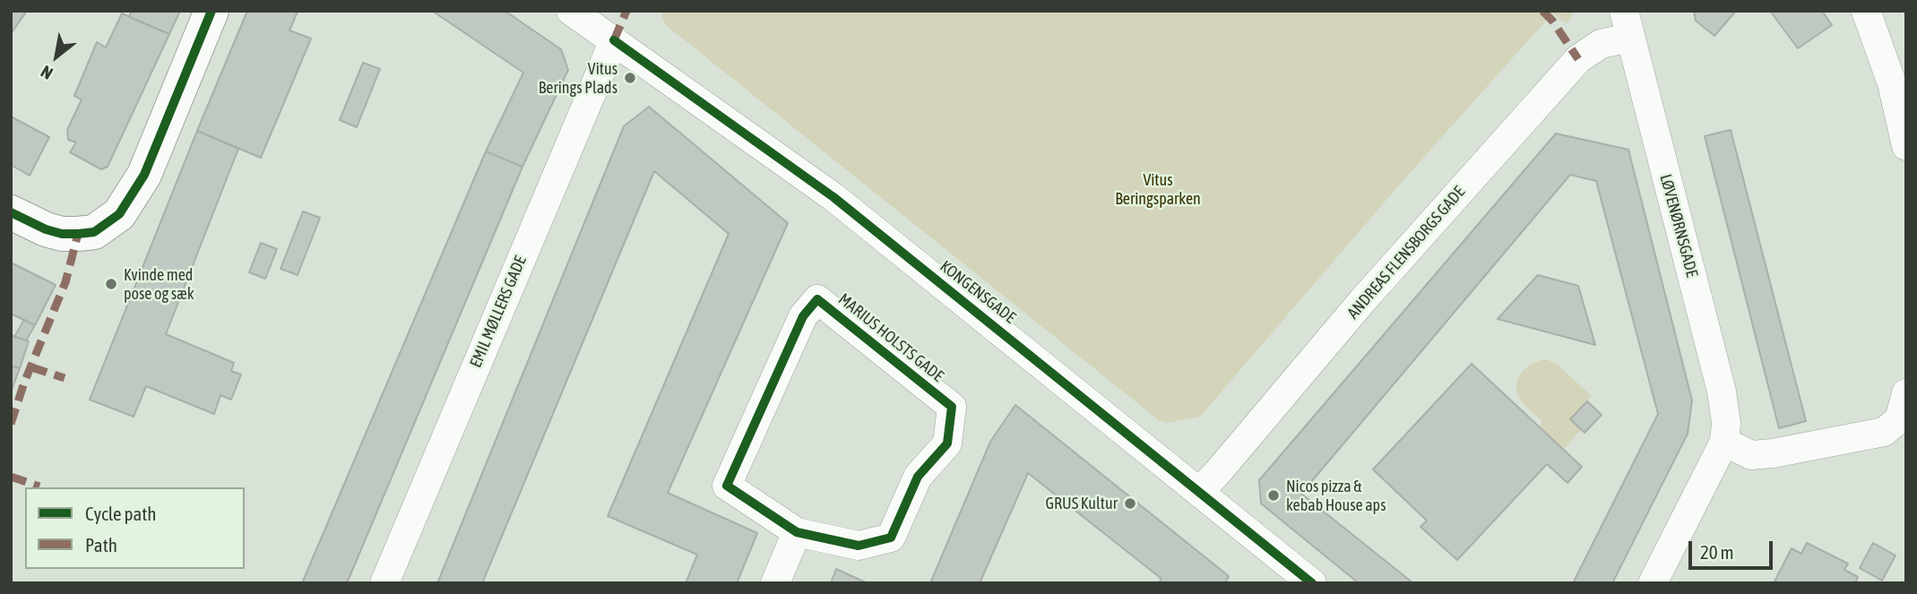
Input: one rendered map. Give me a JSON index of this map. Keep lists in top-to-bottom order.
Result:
{
  "streets": {
    "street": [
      "LØVENØRNSGADE",
      "ANDREAS FLENSBORGS GADE",
      "KONGENSGADE",
      "EMIL MØLLERS GADE",
      "MARIUS HOLSTS GADE"
    ]
  },
  "crossings": [
    ["LØVENØRNSGADE", "ANDREAS FLENSBORGS GADE"],
    ["ANDREAS FLENSBORGS GADE", "KONGENSGADE"],
    ["KONGENSGADE", "EMIL MØLLERS GADE"]
  ],
  "parks": ["Vitus Beringsparken"],
  "places": [
    "Vitus Berings Plads",
    "Kvinde med pose og sæk",
    "Nicos pizza & kebab House aps",
    "GRUS Kultur"
  ],
  "legend": ["Cycle path", "Path"],
  "scale_bar": "20 m",
  "north": "bottom left"
}
